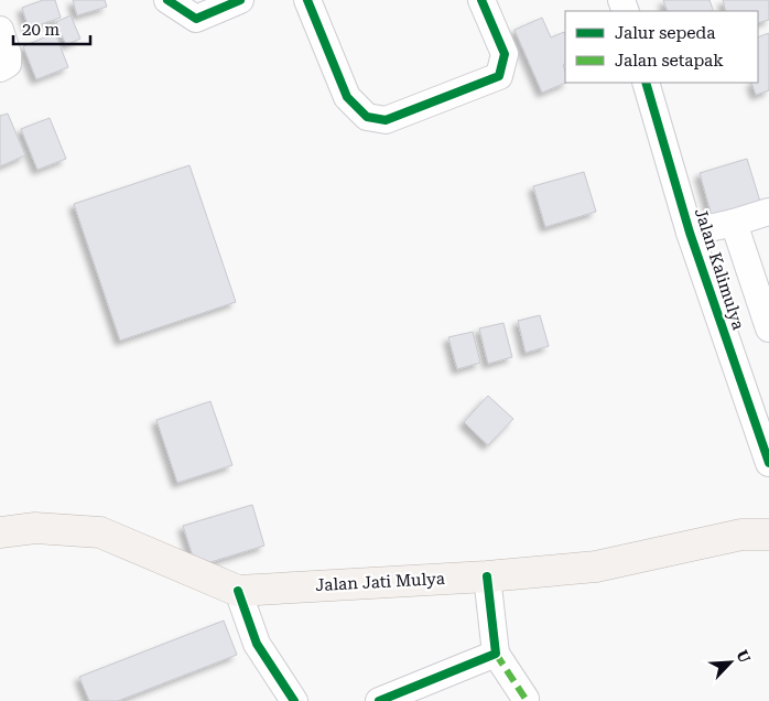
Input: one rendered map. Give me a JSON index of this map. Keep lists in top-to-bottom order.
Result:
{
  "streets": {
    "main road": ["Jalan Jati Mulya"],
    "street": ["Jalan Kalimulya"]
  },
  "legend": ["Jalur sepeda", "Jalan setapak"],
  "scale_bar": "20 m",
  "north": "top right"
}
